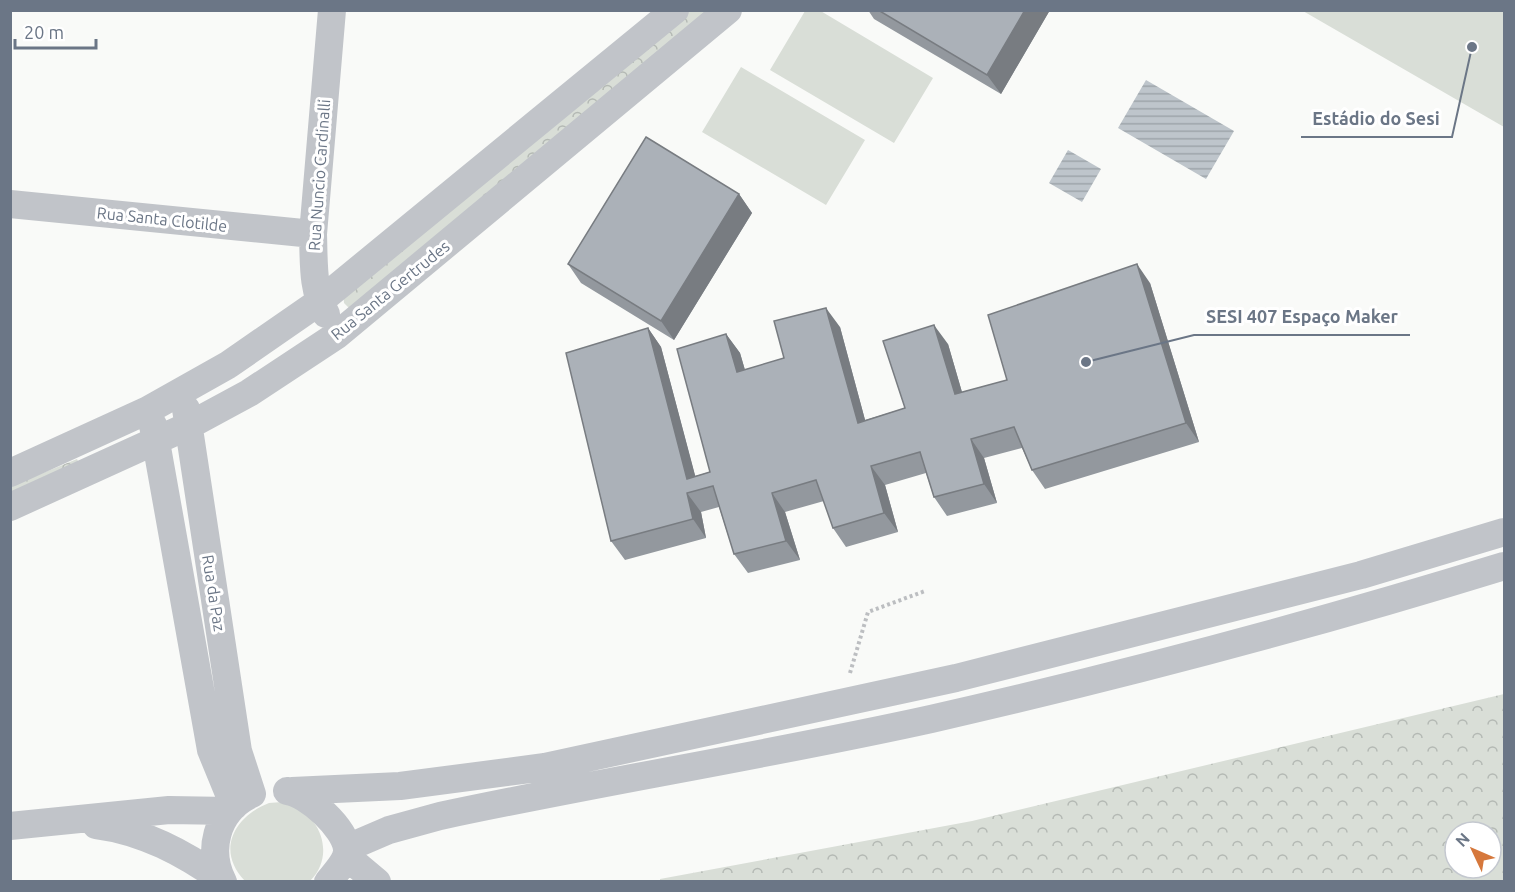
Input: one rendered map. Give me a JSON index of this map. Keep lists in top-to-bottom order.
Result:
{
  "streets": {
    "street": [
      "Rua Nuncio Cardinalli",
      "Rua Santa Clotilde",
      "Rua Santa Gertrudes",
      "Rua da Paz"
    ]
  },
  "crossings": [
    ["Rua Nuncio Cardinalli", "Rua Santa Clotilde"],
    ["Rua Nuncio Cardinalli", "Rua Santa Gertrudes"],
    ["Rua Santa Gertrudes", "Rua da Paz"]
  ],
  "places": ["Estádio do Sesi", "SESI 407 Espaço Maker"],
  "scale_bar": "20 m",
  "north": "top left"
}
